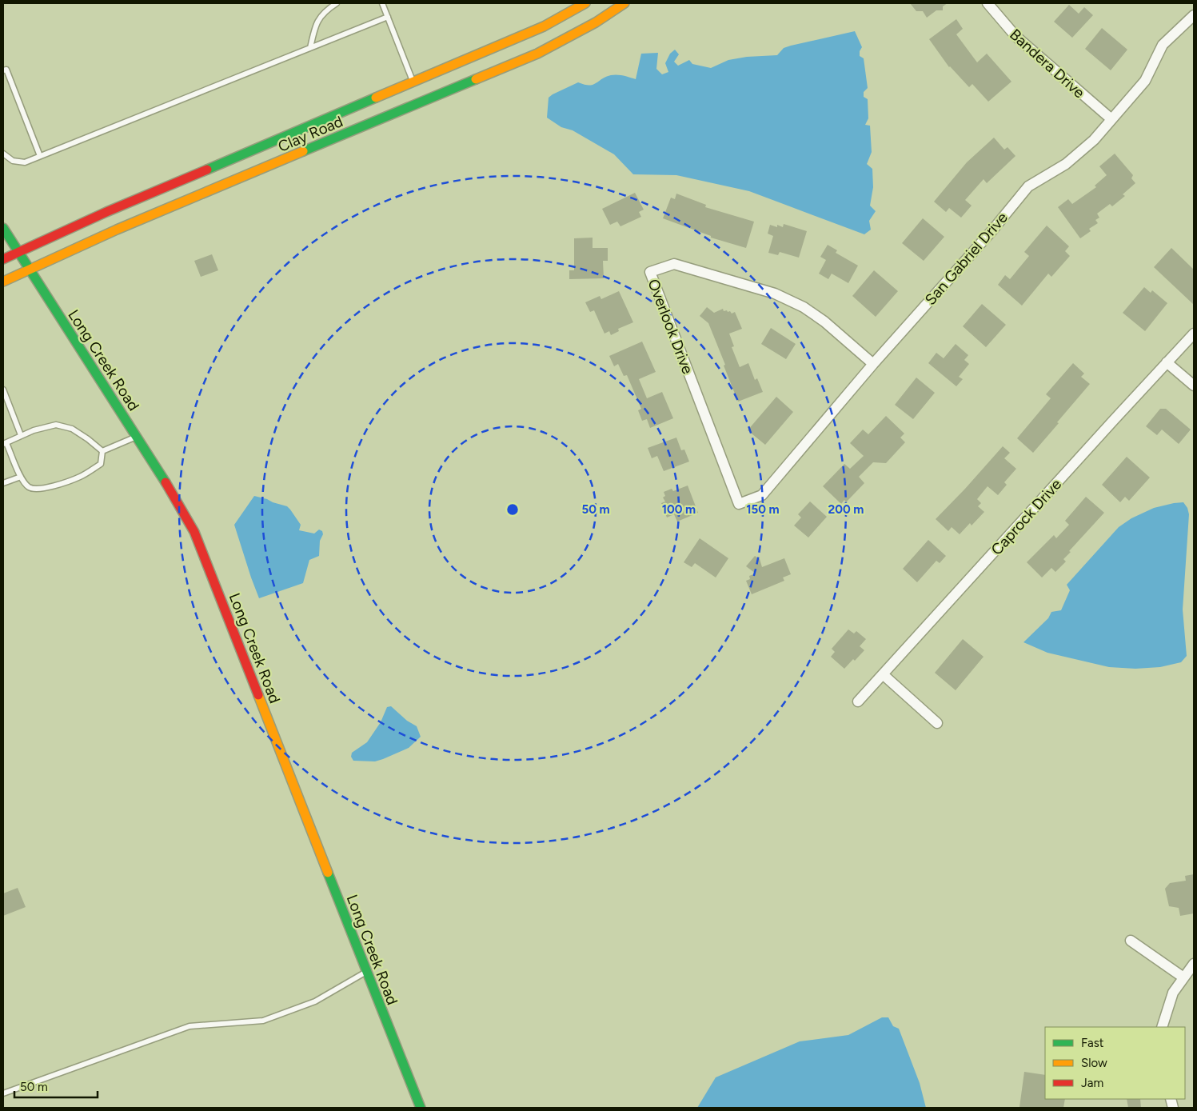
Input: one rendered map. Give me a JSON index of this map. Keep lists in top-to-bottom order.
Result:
{
  "streets": {
    "main road": ["Clay Road", "Long Creek Road"],
    "street": [
      "Bandera Drive",
      "San Gabriel Drive",
      "Overlook Drive",
      "Caprock Drive"
    ]
  },
  "crossings": [
    ["Bandera Drive", "San Gabriel Drive"],
    ["Clay Road", "Long Creek Road"],
    ["San Gabriel Drive", "Overlook Drive"]
  ],
  "legend": ["Fast", "Slow", "Jam"],
  "scale_bar": "50 m",
  "rings": [
    "50 m",
    "100 m",
    "150 m",
    "200 m"
  ]
}
